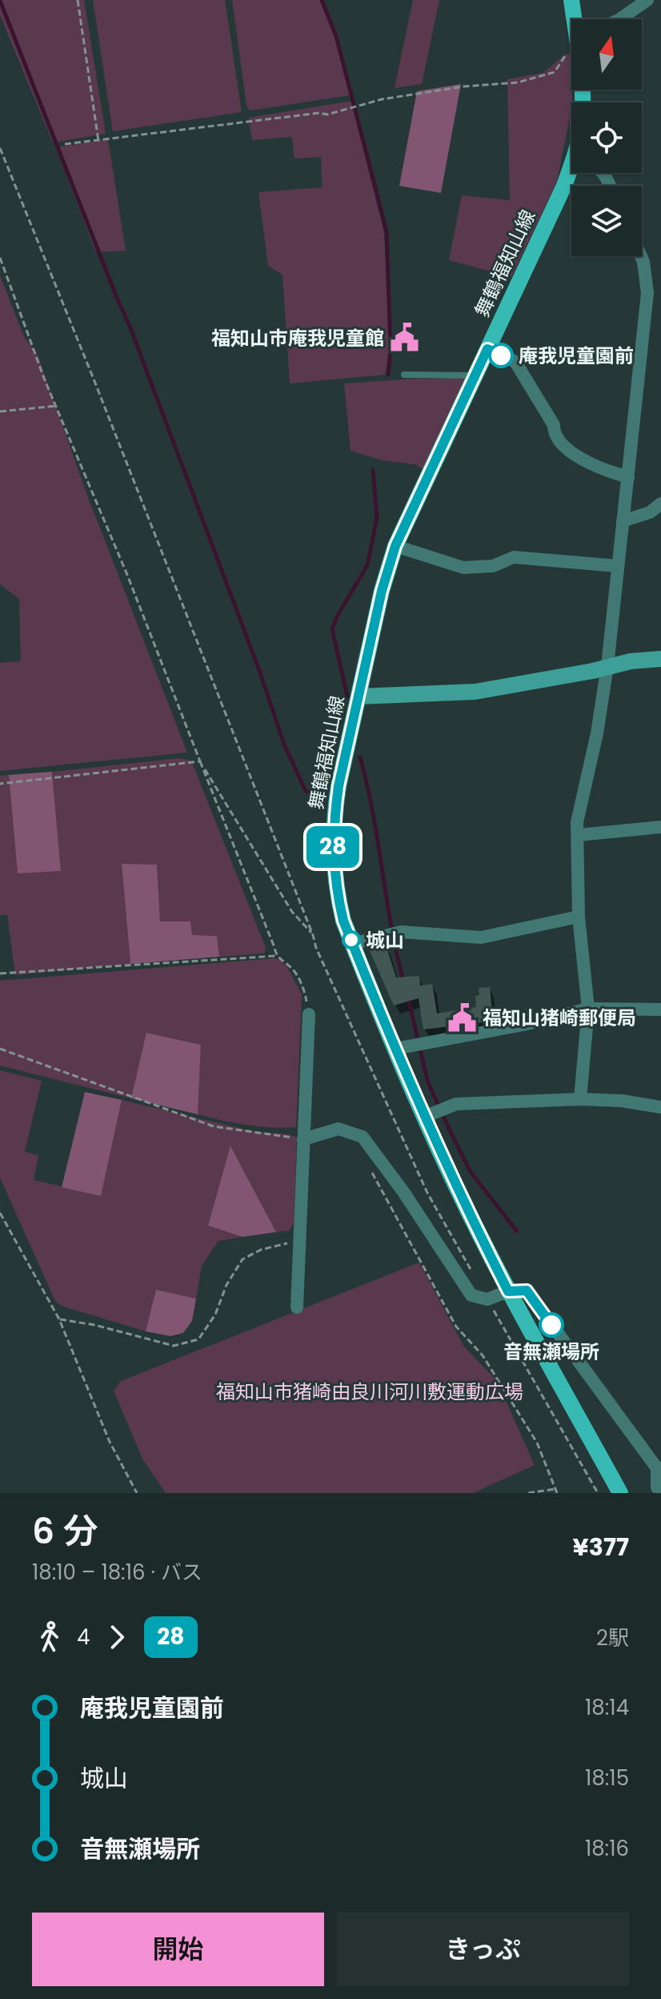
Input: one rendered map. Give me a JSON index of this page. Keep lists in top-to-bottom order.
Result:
{
  "streets": {
    "main road": ["舞鶴福知山線"]
  },
  "parks": ["福知山市猪崎由良川河川敷運動広場"],
  "places": {
    "public building": ["福知山市庵我児童館", "福知山猪崎郵便局"],
    "other": ["庵我児童園前", "城山", "音無瀬場所"]
  },
  "lines": ["bus line 28"],
  "north": "top",
  "page": {
    "on_map": "28",
    "heading": ["6 分", "18:10 – 18:16 · バス", "¥377"],
    "legs": ["4", "28", "2駅"],
    "list": [
      {
        "name": "庵我児童園前",
        "value": "18:14"
      },
      {
        "name": "城山",
        "value": "18:15"
      },
      {
        "name": "音無瀬場所",
        "value": "18:16"
      }
    ],
    "buttons": ["開始", "きっぷ"]
  }
}
